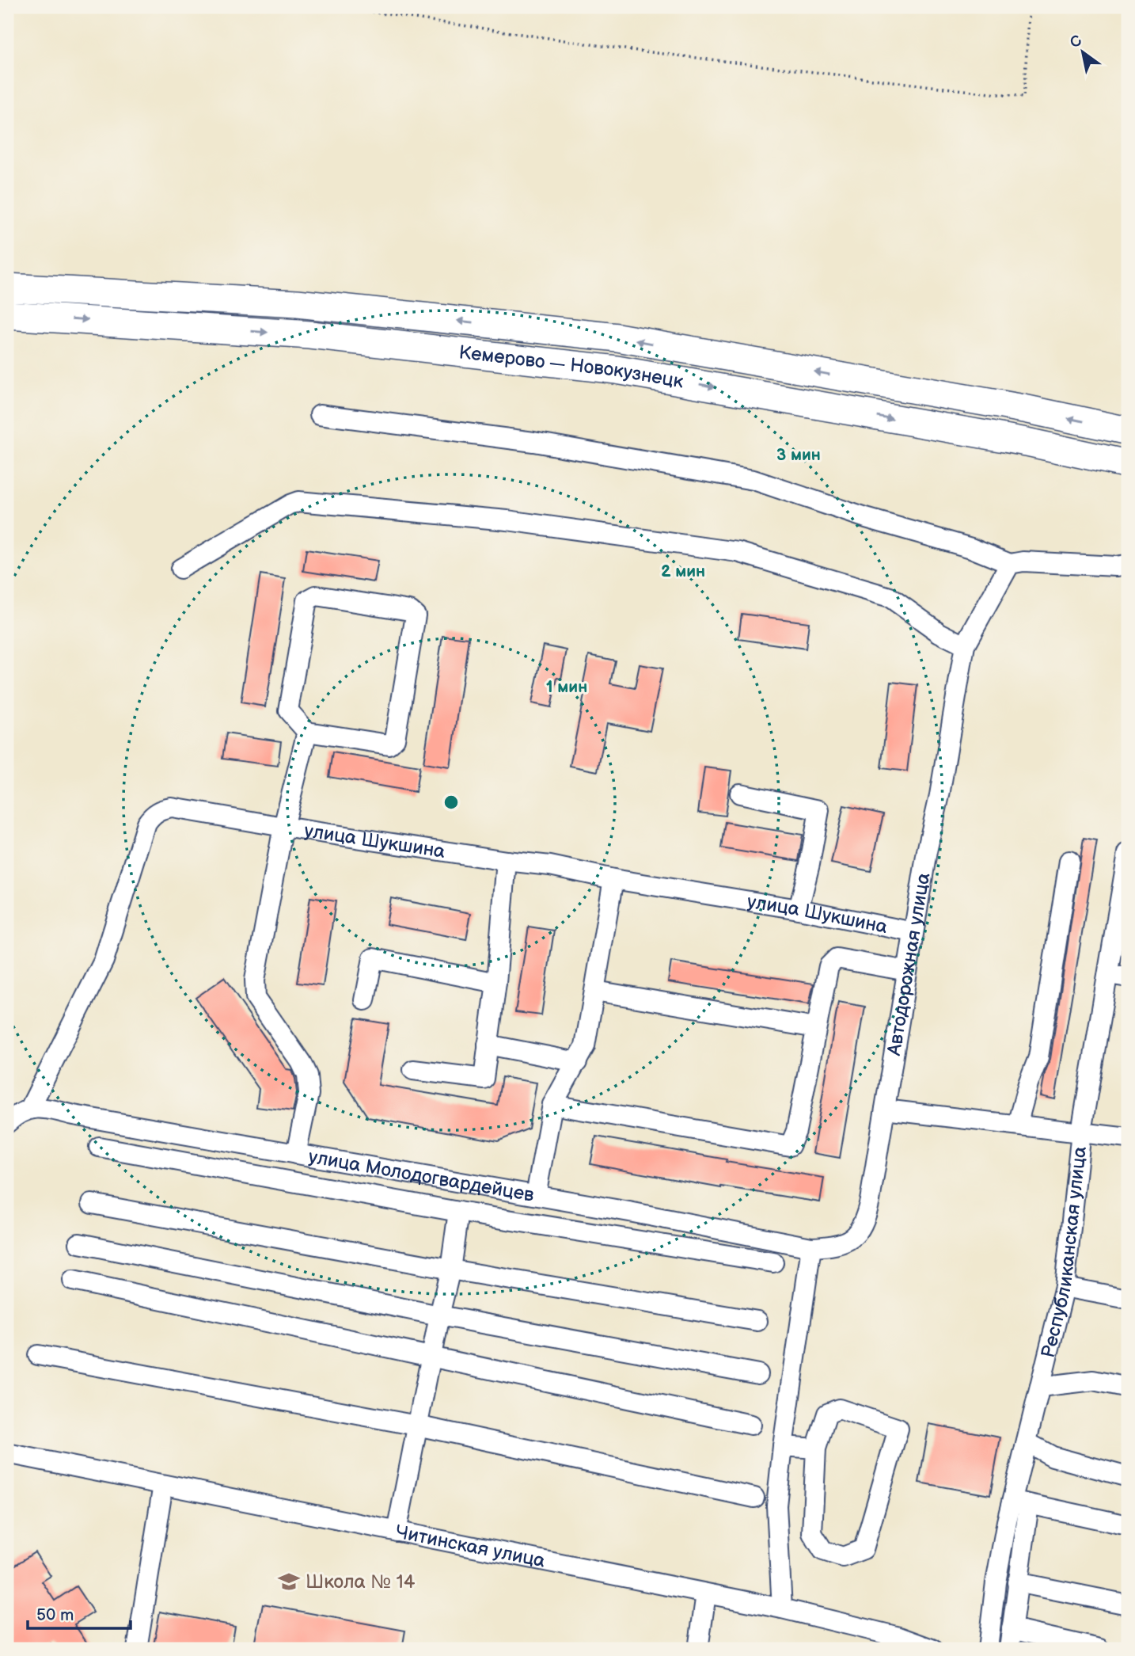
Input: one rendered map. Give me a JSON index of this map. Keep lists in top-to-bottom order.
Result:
{
  "streets": {
    "highway": ["Кемерово — Новокузнецк"],
    "street": [
      "улица Шукшина",
      "Автодорожная улица",
      "улица Молодогвардейцев",
      "Республиканская улица",
      "Читинская улица"
    ]
  },
  "crossings": [
    ["улица Шукшина", "Автодорожная улица"],
    ["улица Шукшина", "улица Молодогвардейцев"],
    ["Автодорожная улица", "улица Молодогвардейцев"]
  ],
  "places": {
    "school or university": ["Школа № 14"]
  },
  "scale_bar": "50 m",
  "north": "top left",
  "rings": ["3 мин", "2 мин", "1 мин"]
}
